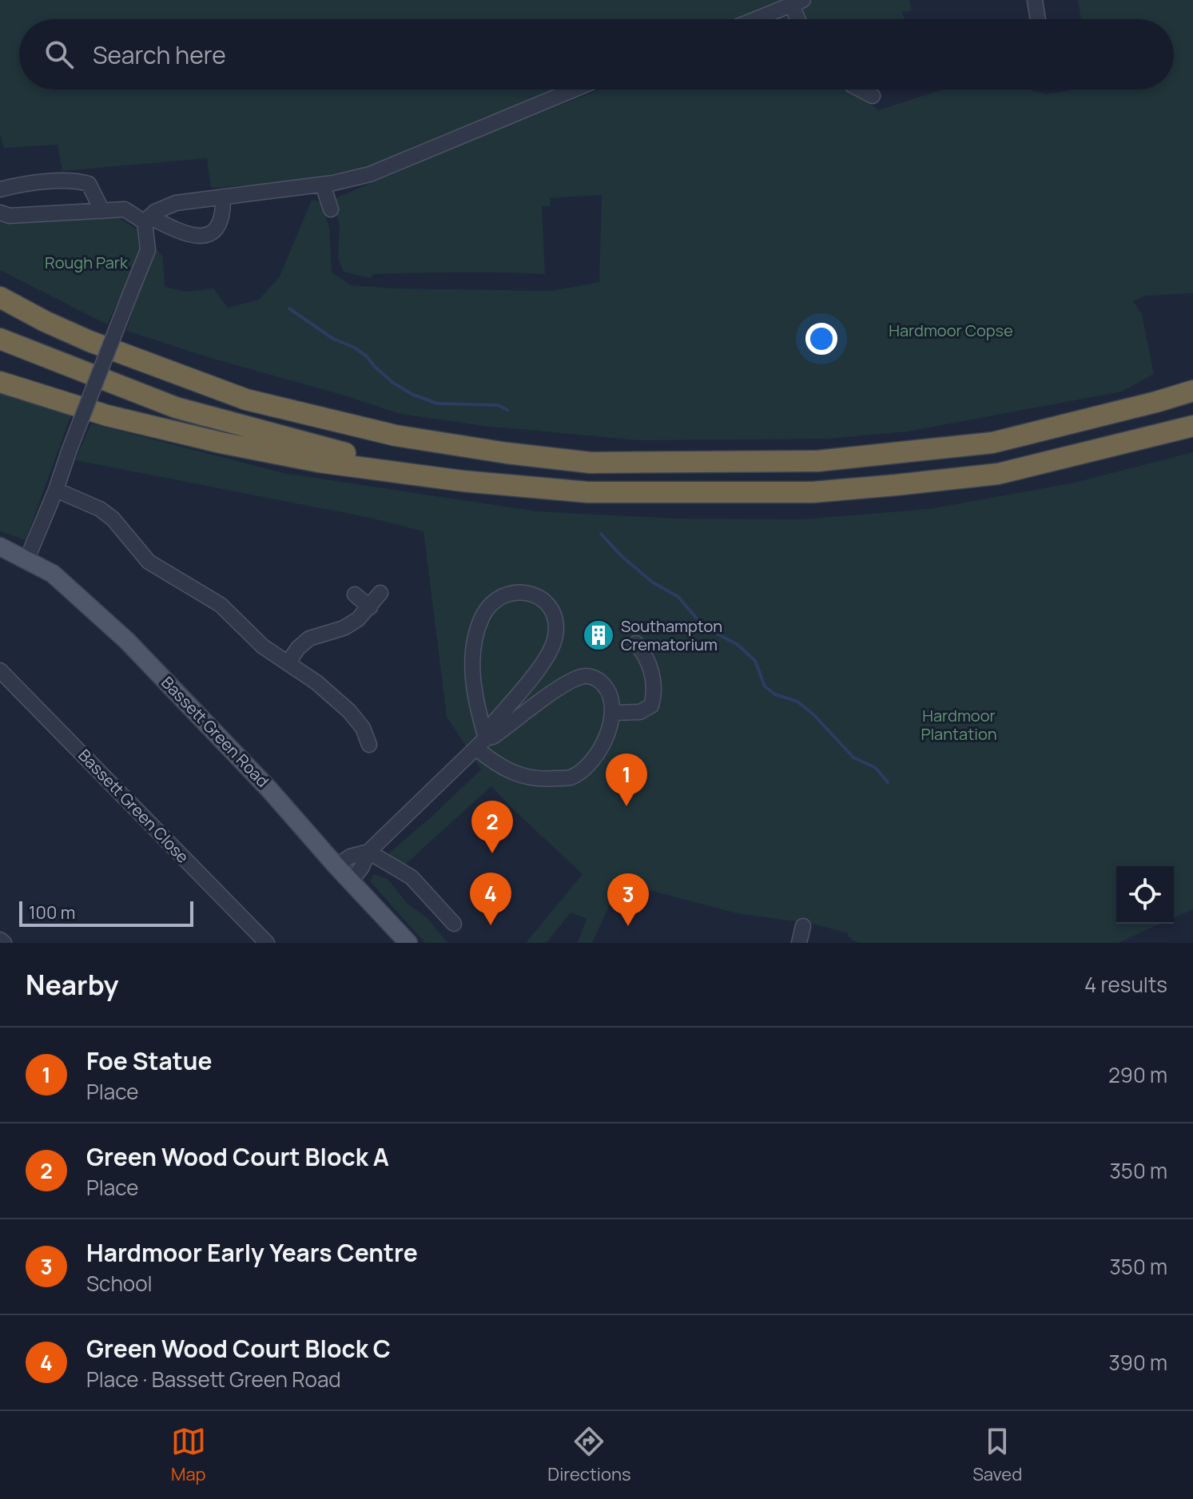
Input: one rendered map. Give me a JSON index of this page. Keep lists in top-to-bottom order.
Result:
{
  "streets": {
    "main road": ["Bassett Green Road"],
    "street": ["Bassett Green Close"]
  },
  "parks": ["Rough Park", "Hardmoor Copse", "Hardmoor Plantation"],
  "places": {
    "building": ["Southampton Crematorium"]
  },
  "scale_bar": "100 m",
  "page": {
    "search": "Search here",
    "pins": [
      "1",
      "2",
      "4",
      "3"
    ],
    "scale": "100 m",
    "heading": ["Nearby", "4 results"],
    "list": [
      {
        "mark": "1",
        "name": "Foe Statue",
        "note": "Place",
        "value": "290 m"
      },
      {
        "mark": "2",
        "name": "Green Wood Court Block A",
        "note": "Place",
        "value": "350 m"
      },
      {
        "mark": "3",
        "name": "Hardmoor Early Years Centre",
        "note": "School",
        "value": "350 m"
      },
      {
        "mark": "4",
        "name": "Green Wood Court Block C",
        "note": "Place · Bassett Green Road",
        "value": "390 m"
      }
    ],
    "nav": ["Map", "Directions", "Saved"]
  }
}
